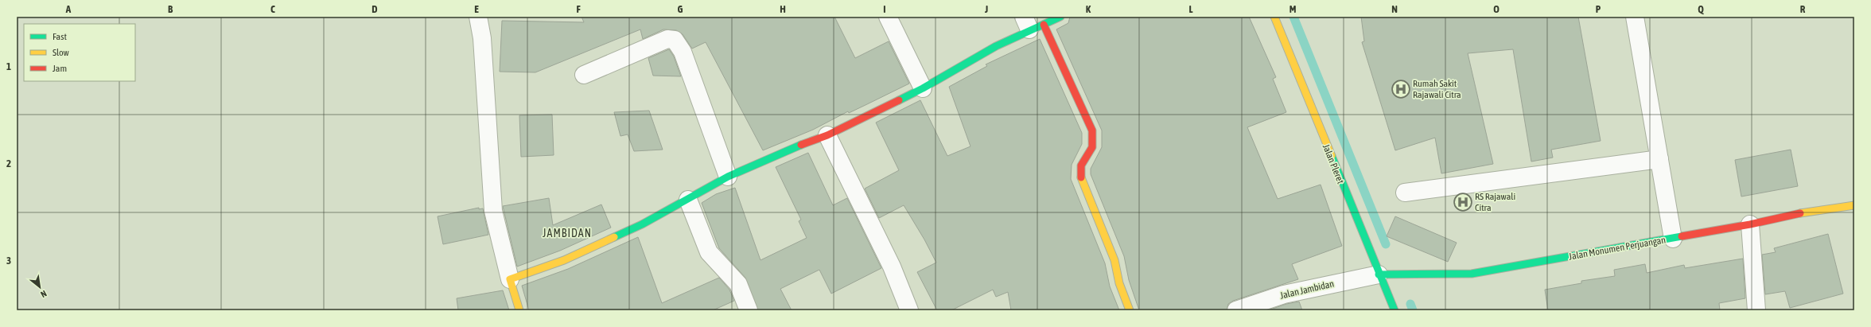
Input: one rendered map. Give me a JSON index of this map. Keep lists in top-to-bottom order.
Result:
{
  "streets": {
    "street": ["Jalan Pleret", "Jalan Monumen Perjuangan", "Jalan Jambidan"]
  },
  "crossings": [
    ["Jalan Pleret", "Jalan Monumen Perjuangan"],
    ["Jalan Pleret", "Jalan Jambidan"],
    ["Jalan Monumen Perjuangan", "Jalan Jambidan"]
  ],
  "districts": ["JAMBIDAN"],
  "places": {
    "hospital": ["Rumah Sakit Rajawali Citra", "RS Rajawali Citra"]
  },
  "legend": ["Fast", "Slow", "Jam"],
  "north": "bottom right",
  "grid": {
    "columns": [
      "A",
      "B",
      "C",
      "D",
      "E",
      "F",
      "G",
      "H",
      "I",
      "J",
      "K",
      "L",
      "M",
      "N",
      "O",
      "P",
      "Q",
      "R"
    ],
    "rows": ["1", "2", "3"]
  }
}
